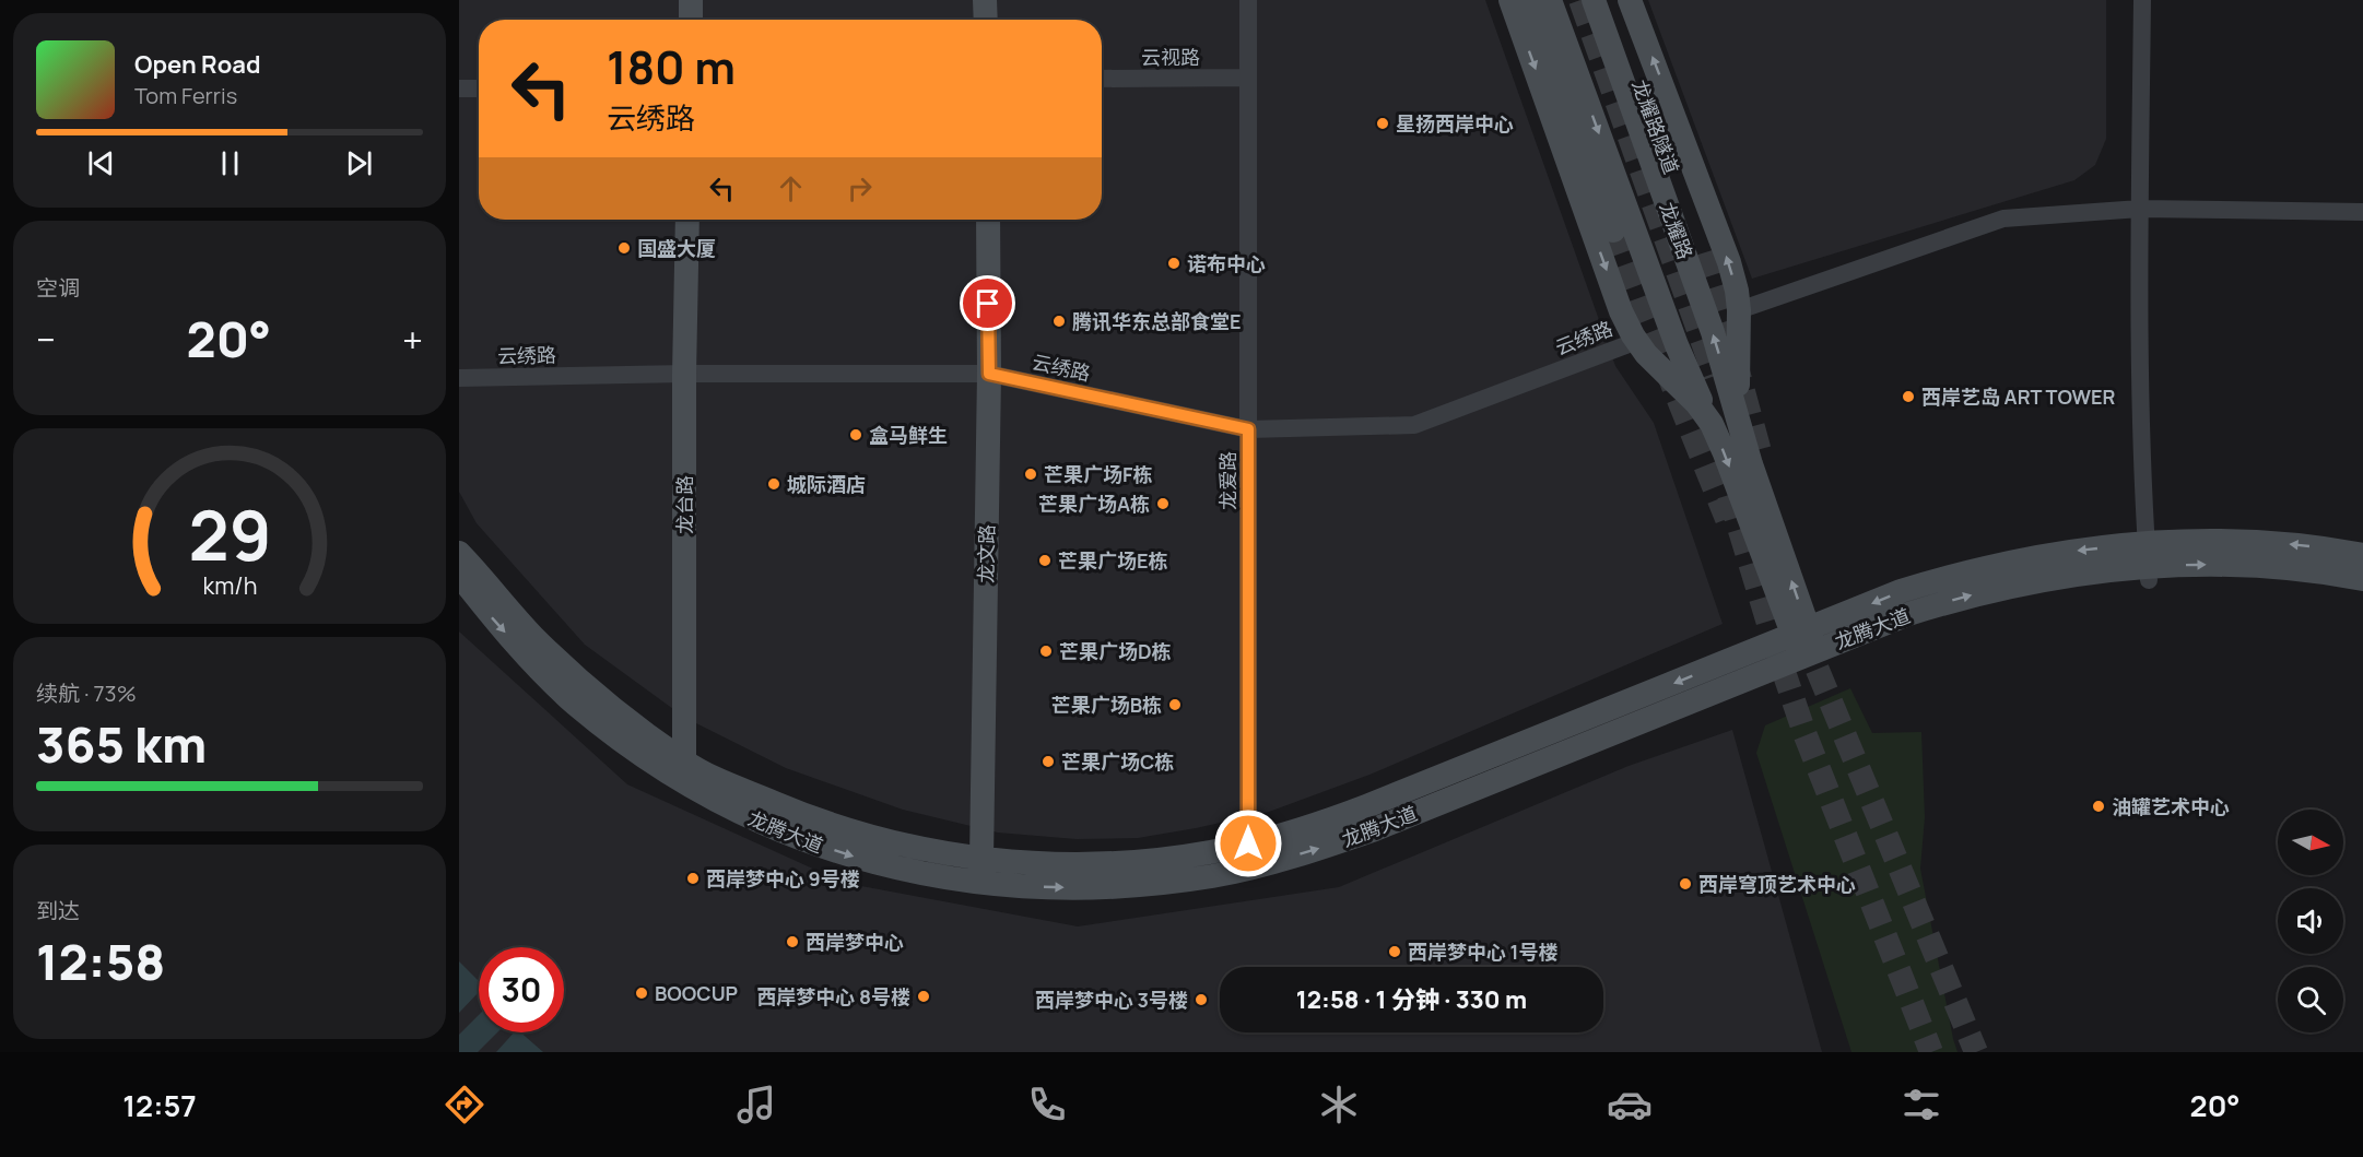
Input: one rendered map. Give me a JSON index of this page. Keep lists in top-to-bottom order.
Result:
{
  "streets": {
    "main road": [
      "龙耀路隧道",
      "龙耀路",
      "龙台路",
      "龙文路",
      "龙腾大道"
    ],
    "street": ["云视路", "云绣路", "龙爱路"]
  },
  "crossings": [
    ["云视路", "龙爱路"],
    ["龙耀路", "云绣路"],
    ["龙耀路", "龙腾大道"],
    ["云绣路", "龙爱路"],
    ["云绣路", "龙台路"],
    ["云绣路", "龙文路"],
    ["龙爱路", "龙腾大道"],
    ["龙台路", "龙腾大道"],
    ["龙文路", "龙腾大道"]
  ],
  "places": [
    "星扬西岸中心",
    "国盛大厦",
    "诺布中心",
    "腾讯华东总部食堂E",
    "西岸艺岛 ART TOWER",
    "盒马鲜生",
    "芒果广场F栋",
    "城际酒店",
    "芒果广场A栋",
    "芒果广场E栋",
    "芒果广场D栋",
    "芒果广场B栋",
    "芒果广场C栋",
    "油罐艺术中心",
    "西岸梦中心 9号楼",
    "西岸穹顶艺术中心",
    "西岸梦中心",
    "西岸梦中心 1号楼",
    "BOOCUP",
    "西岸梦中心 8号楼",
    "西岸梦中心 3号楼"
  ],
  "north": "right",
  "page": {
    "turn": ["180 m", "云绣路"],
    "song": ["Open Road", "Tom Ferris"],
    "tile": [
      "空调",
      ["续航 · 73%", "365 km"],
      ["到达", "12:58"]
    ],
    "heat": ["−", "20°", "+"],
    "limit": "30",
    "trip": "12:58 · 1 分钟 · 330 m",
    "tabs": ["12:57", "20°"],
    "gauge": ["29", "km/h"]
  }
}
